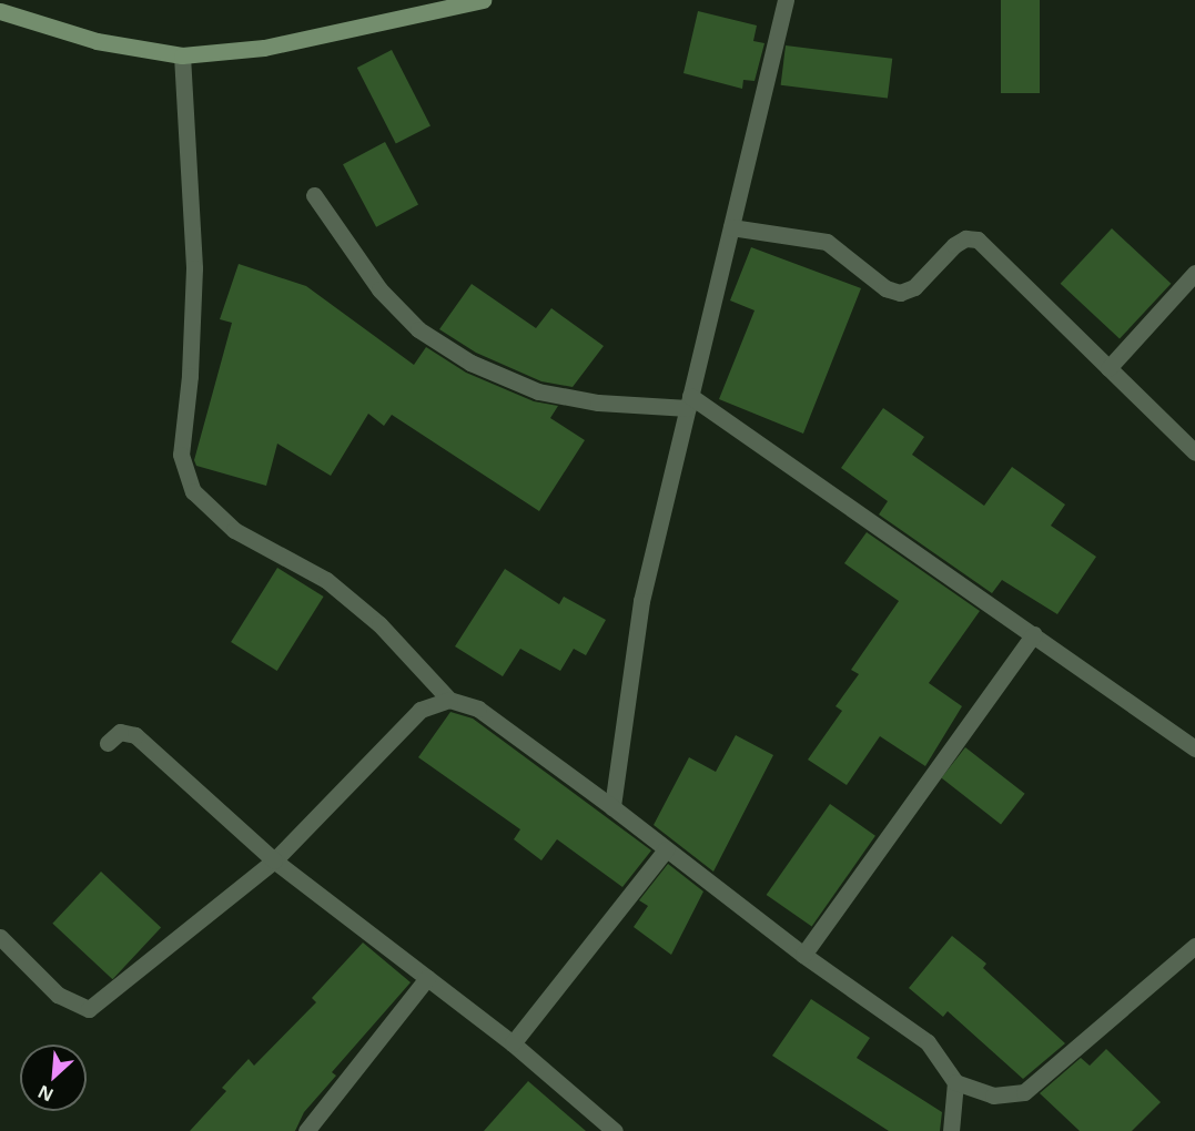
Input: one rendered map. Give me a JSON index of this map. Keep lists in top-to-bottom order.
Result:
{
  "north": "bottom left"
}
